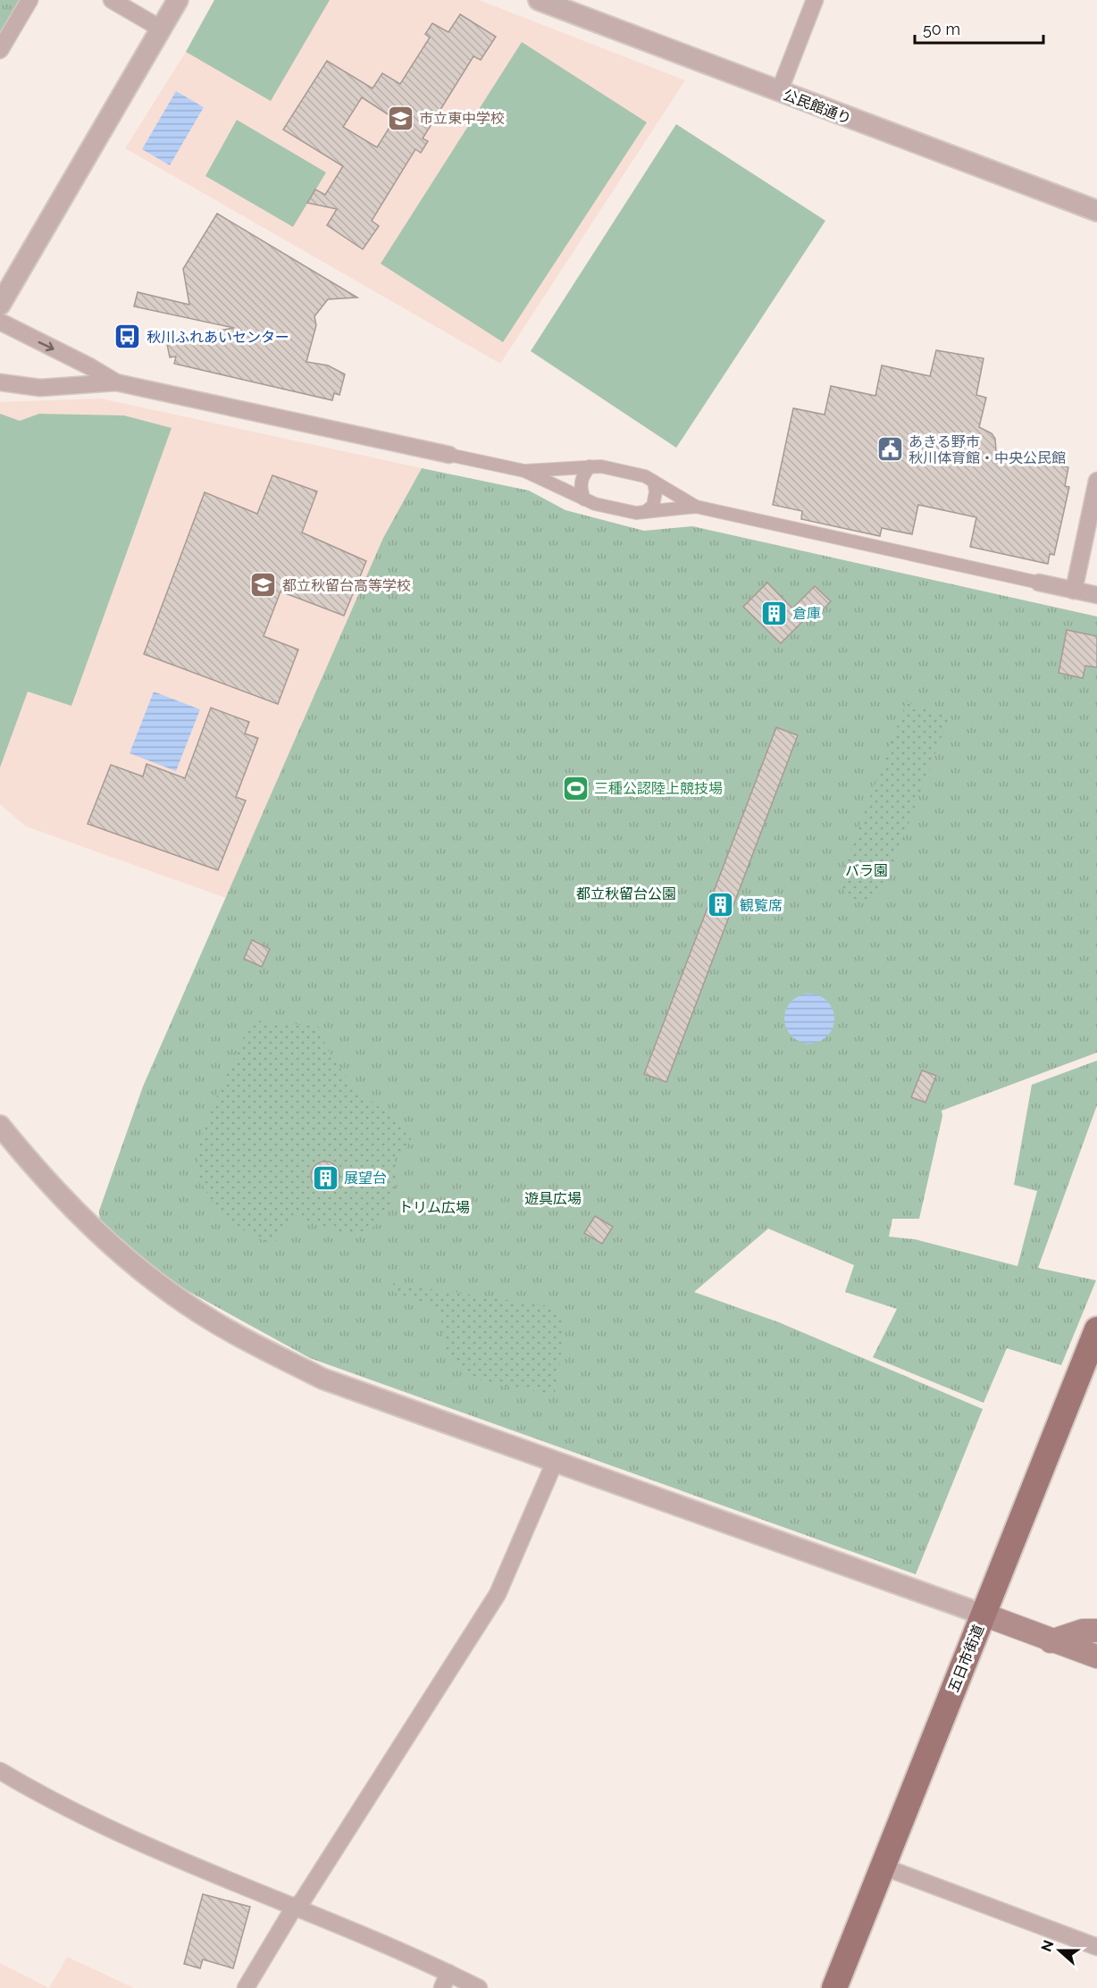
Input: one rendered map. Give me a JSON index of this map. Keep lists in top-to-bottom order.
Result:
{
  "streets": {
    "main road": ["五日市街道"],
    "street": ["公民館通り"]
  },
  "parks": [
    "バラ園",
    "都立秋留台公園",
    "遊具広場",
    "トリム広場"
  ],
  "places": {
    "school or university": ["市立東中学校", "都立秋留台高等学校"],
    "bus stop": ["秋川ふれあいセンター"],
    "public building": ["あきる野市 秋川体育館・中央公民館"],
    "building": ["倉庫", "観覧席", "展望台"],
    "sports": ["三種公認陸上競技場"]
  },
  "scale_bar": "50 m",
  "north": "left"
}
